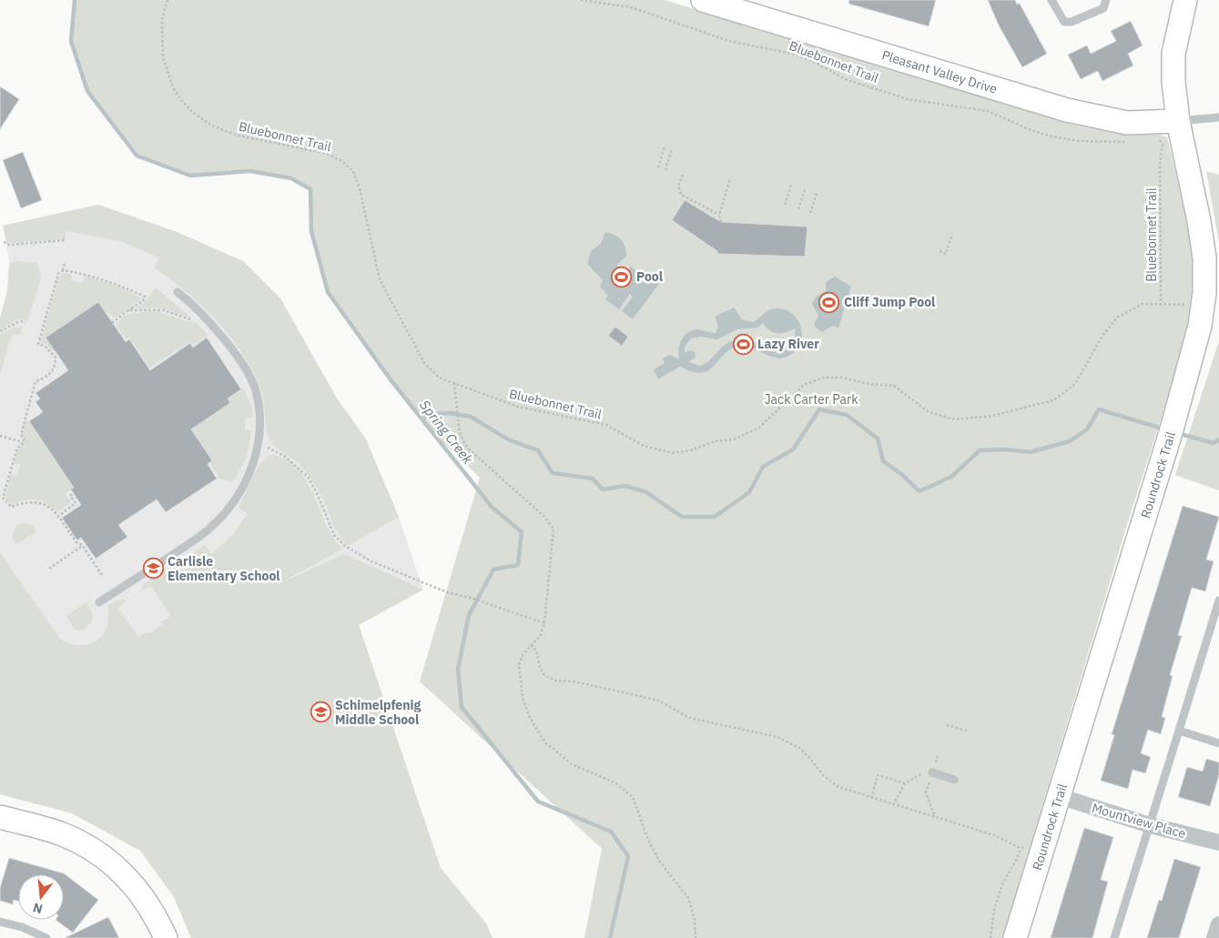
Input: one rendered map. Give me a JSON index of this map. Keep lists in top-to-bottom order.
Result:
{
  "streets": {
    "street": ["Pleasant Valley Drive", "Roundrock Trail", "Mountview Place"],
    "path": ["Bluebonnet Trail"]
  },
  "crossings": [
    ["Pleasant Valley Drive", "Roundrock Trail"],
    ["Roundrock Trail", "Mountview Place"]
  ],
  "water": ["Spring Creek"],
  "parks": ["Jack Carter Park"],
  "places": {
    "sports": ["Pool", "Cliff Jump Pool", "Lazy River"],
    "school or university": ["Carlisle Elementary School", "Schimelpfenig Middle School"]
  },
  "north": "bottom"
}
